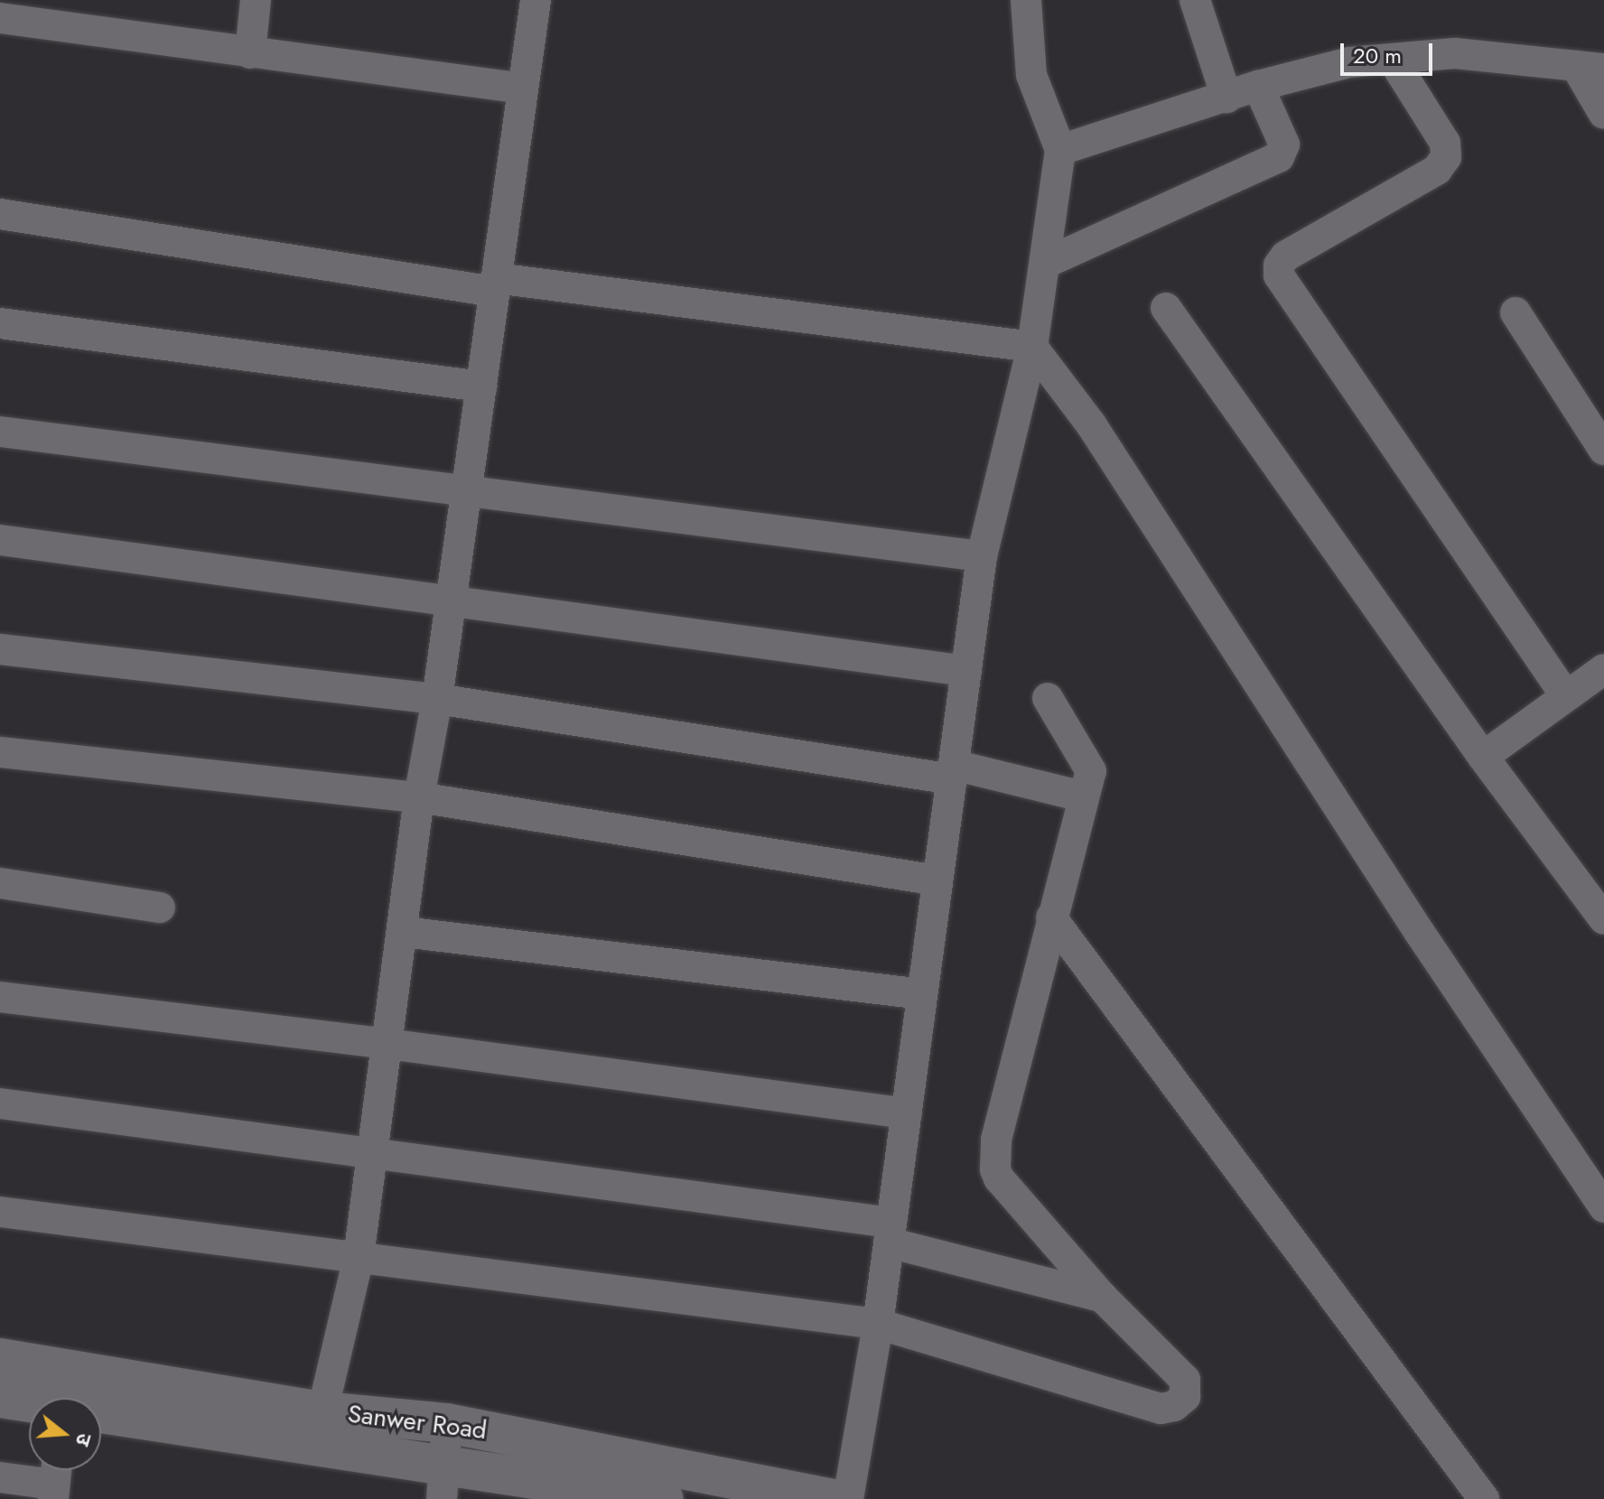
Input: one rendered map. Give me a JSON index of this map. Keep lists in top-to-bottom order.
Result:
{
  "streets": {
    "street": ["Sanwer Road"]
  },
  "scale_bar": "20 m",
  "north": "right"
}
